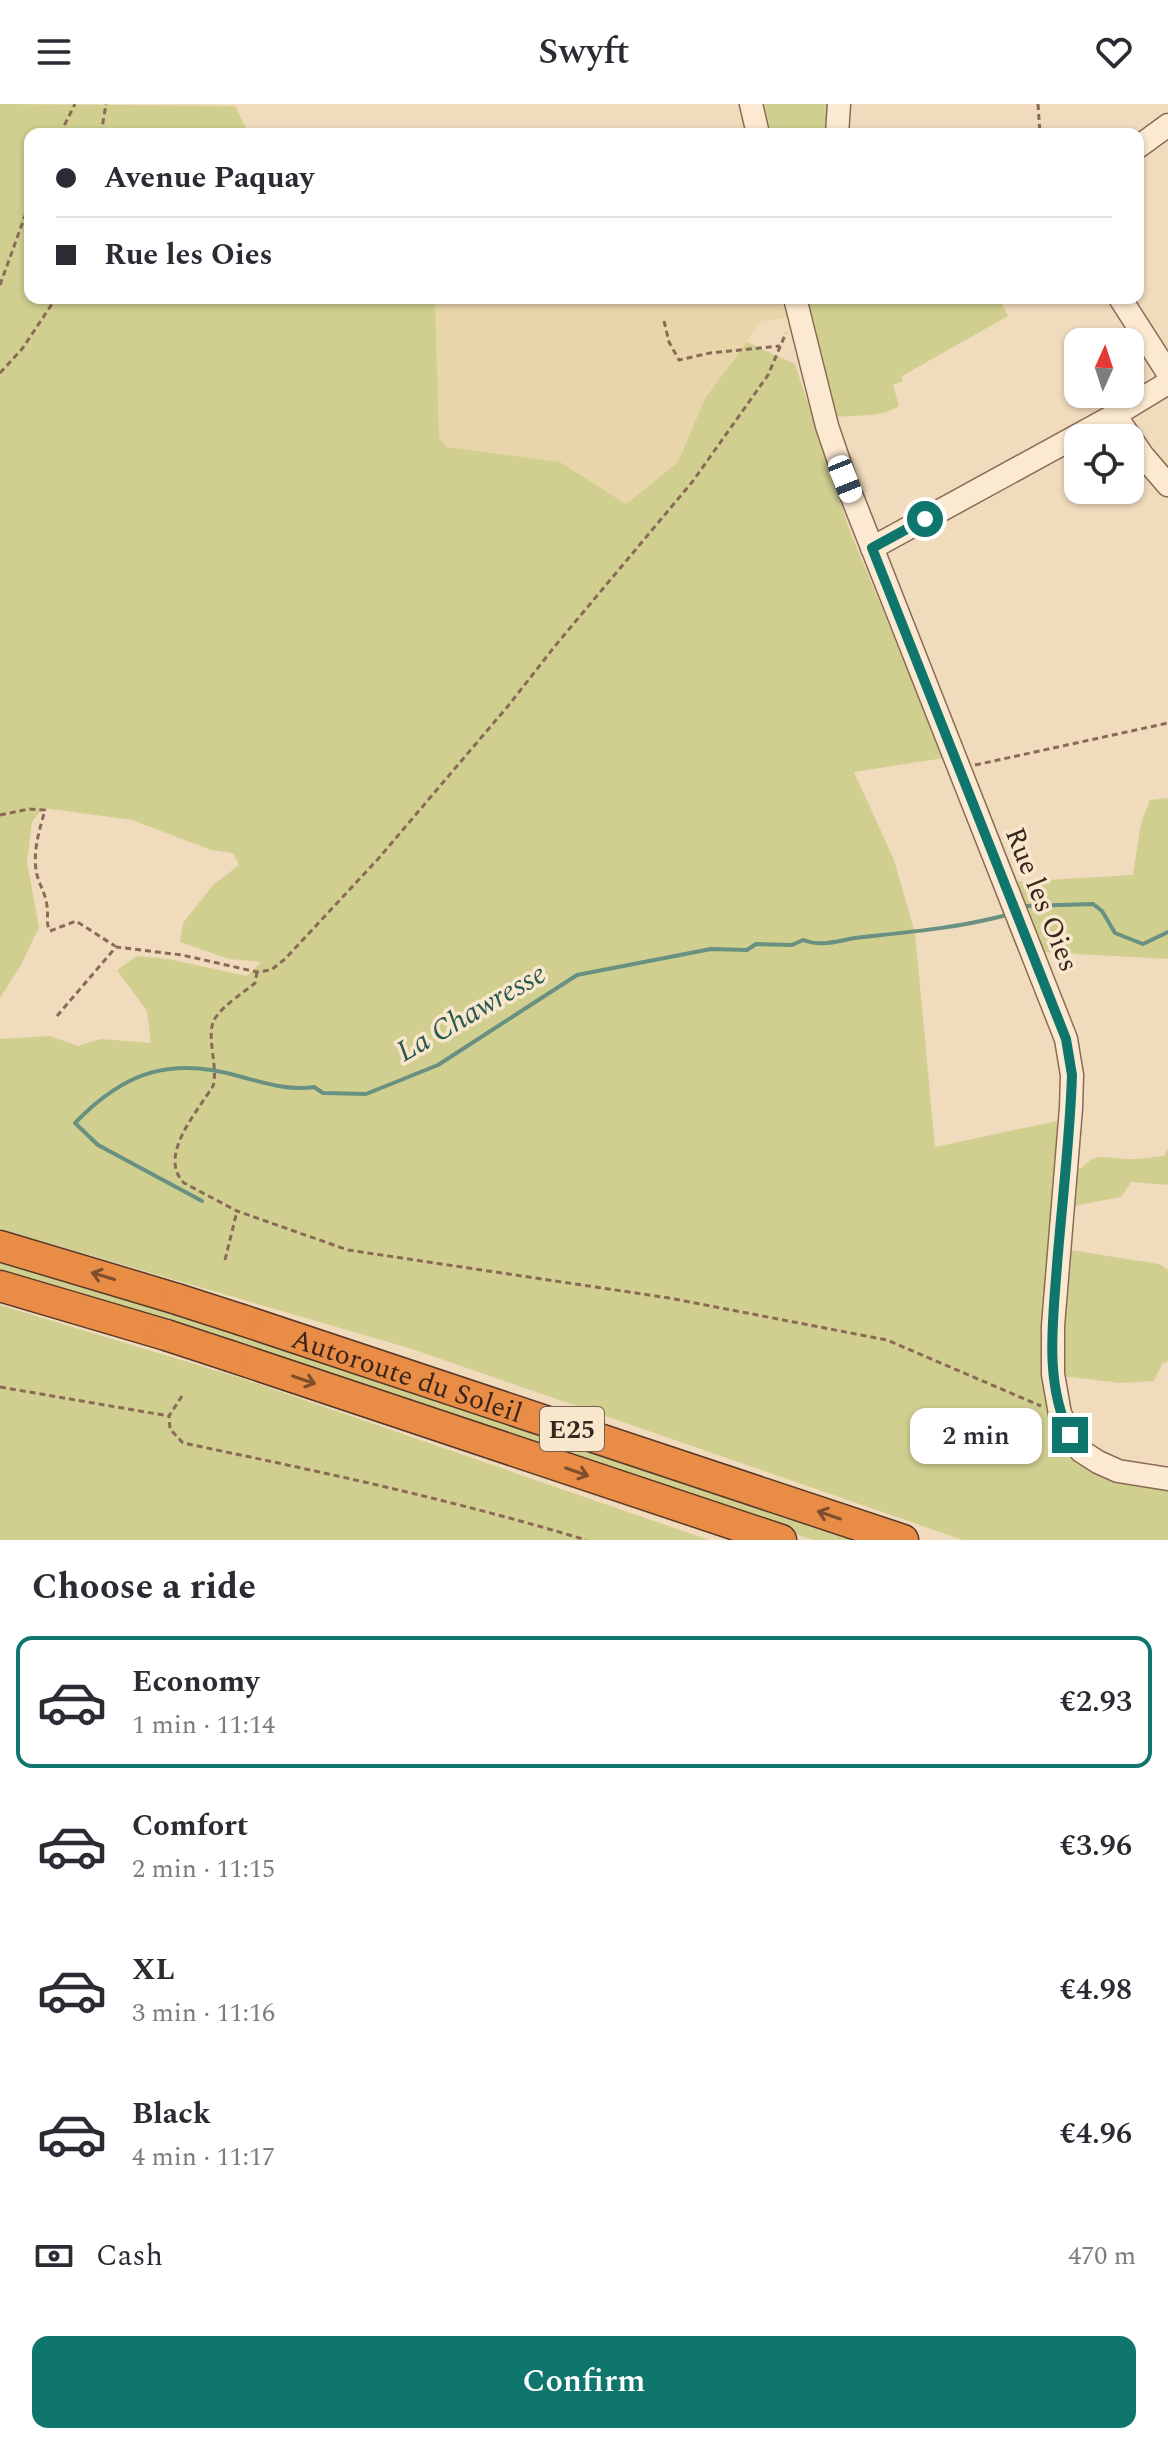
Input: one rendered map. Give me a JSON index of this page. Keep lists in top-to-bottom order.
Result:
{
  "streets": {
    "highway": ["Autoroute du Soleil", "E25"],
    "street": ["Rue les Oies"]
  },
  "water": ["La Chawresse"],
  "north": "top",
  "page": {
    "header": "Swyft",
    "banner": ["Avenue Paquay", "Rue les Oies"],
    "bubble": "2 min",
    "heading": "Choose a ride",
    "list": [
      {
        "name": "Economy",
        "note": "1 min · 11:14",
        "value": "€2.93"
      },
      {
        "name": "Comfort",
        "note": "2 min · 11:15",
        "value": "€3.96"
      },
      {
        "name": "XL",
        "note": "3 min · 11:16",
        "value": "€4.98"
      },
      {
        "name": "Black",
        "note": "4 min · 11:17",
        "value": "€4.96"
      }
    ],
    "pay": ["Cash", "470 m"],
    "buttons": "Confirm"
  }
}
